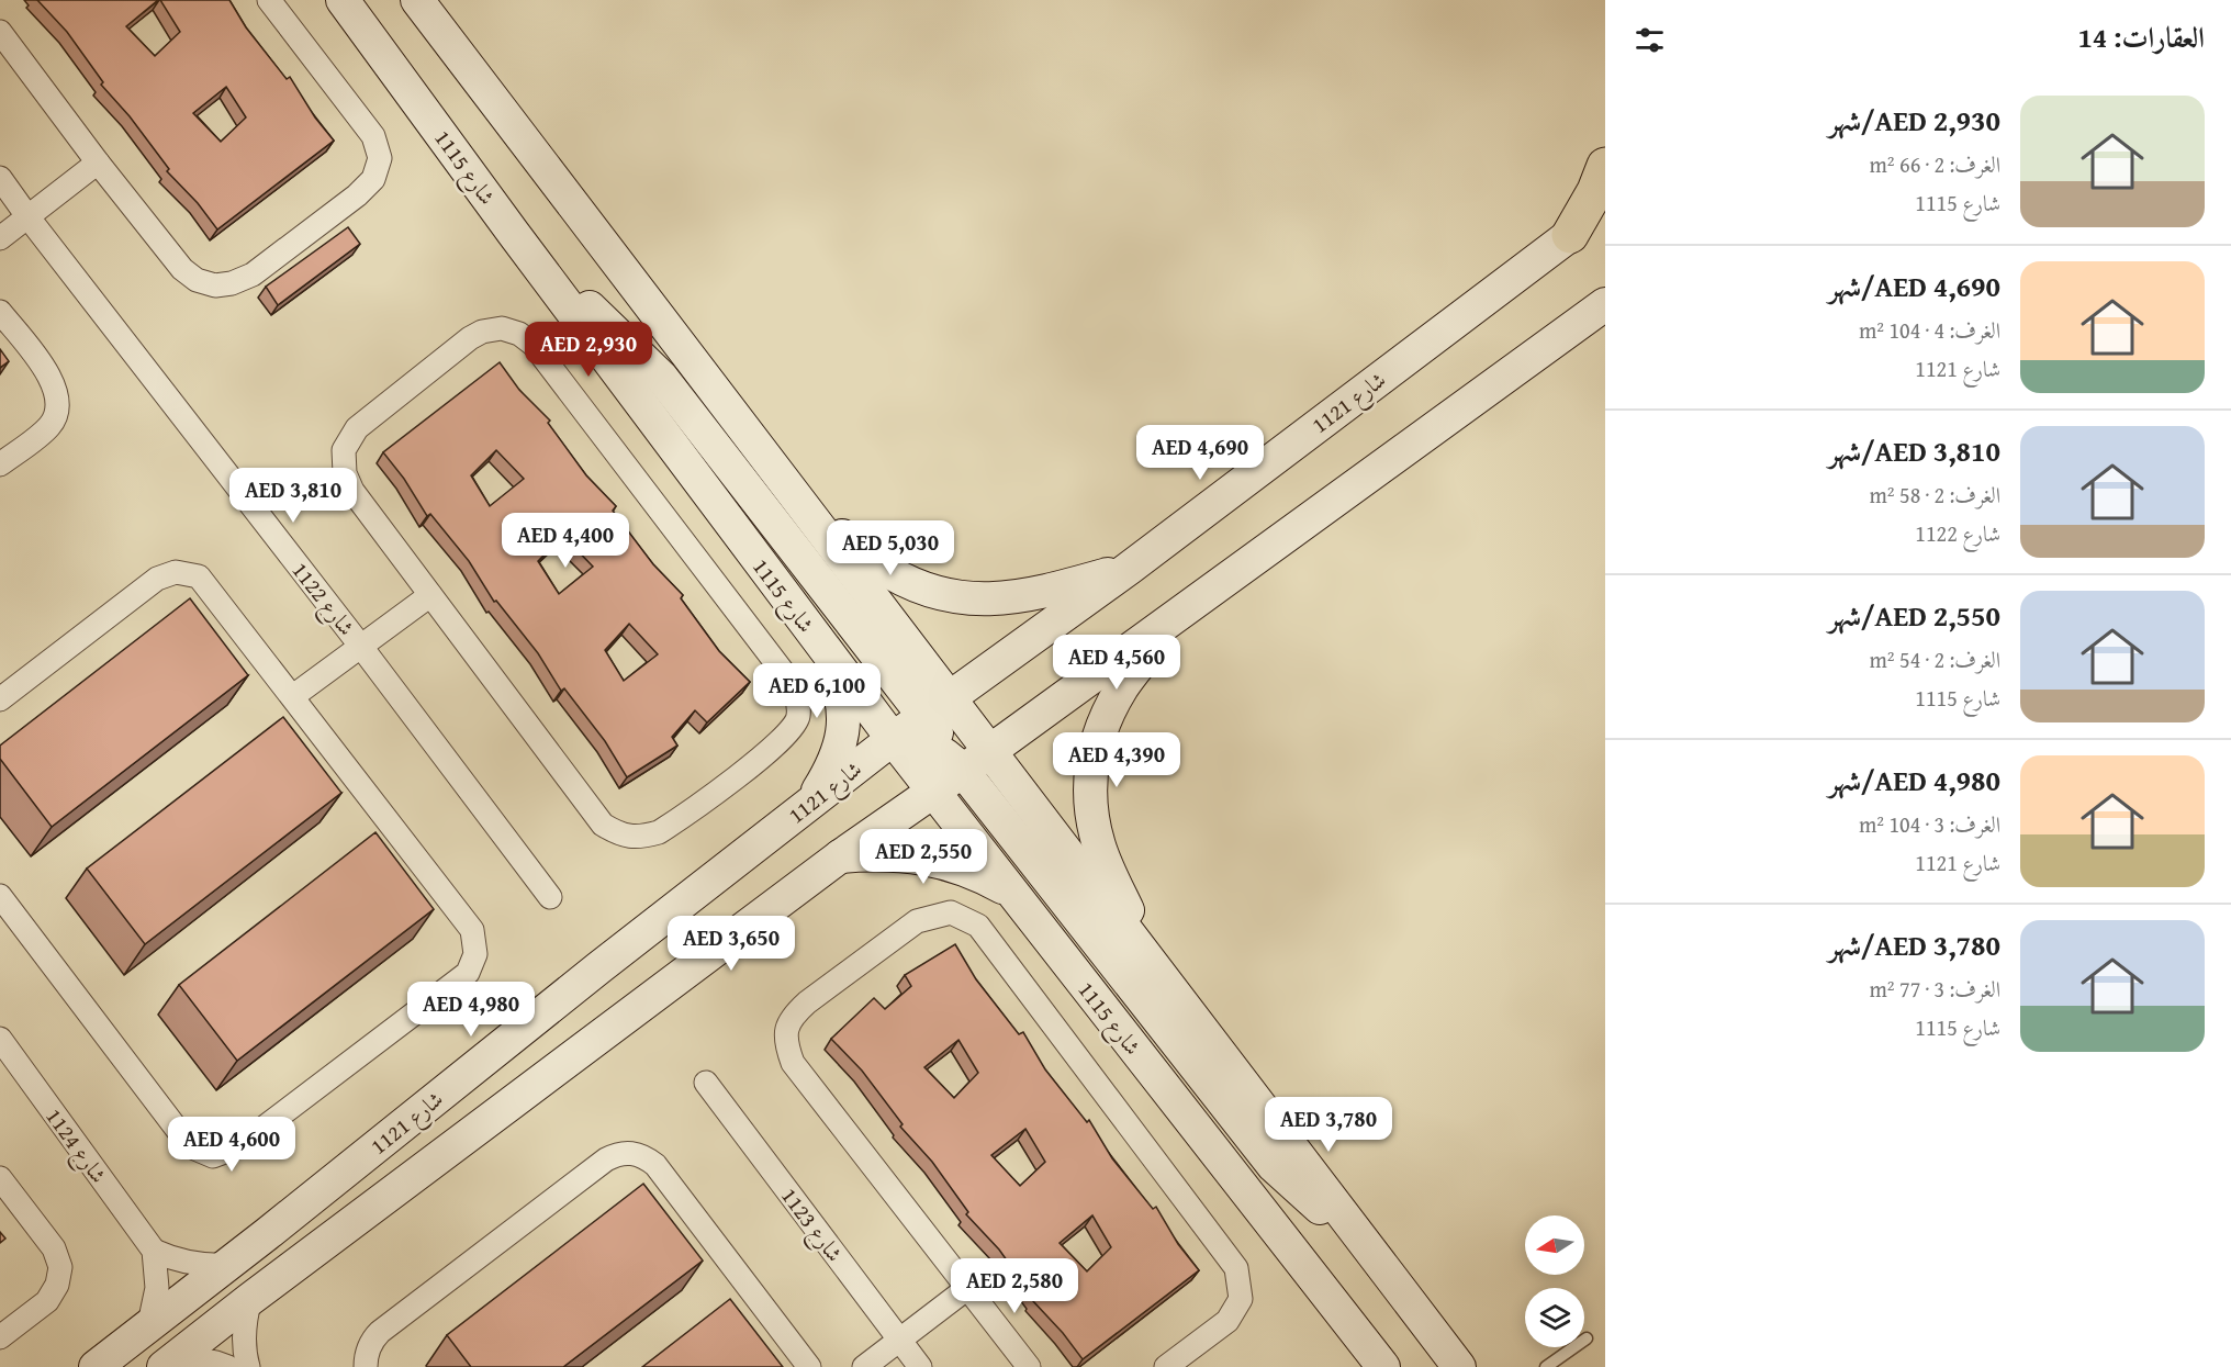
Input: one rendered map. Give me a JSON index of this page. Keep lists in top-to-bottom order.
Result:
{
  "streets": {
    "street": [
      "شارع 1115",
      "شارع 1121",
      "شارع 1122",
      "شارع 1124",
      "شارع 1123"
    ]
  },
  "crossings": [
    ["شارع 1115", "شارع 1121"]
  ],
  "north": "left",
  "page": {
    "heading": "العقارات: 14",
    "list": [
      {
        "name": "AED 2,930/شهر",
        "note": "الغرف: 2 · 66 m² · شارع 1115"
      },
      {
        "name": "AED 4,690/شهر",
        "note": "الغرف: 4 · 104 m² · شارع 1121"
      },
      {
        "name": "AED 3,810/شهر",
        "note": "الغرف: 2 · 58 m² · شارع 1122"
      },
      {
        "name": "AED 2,550/شهر",
        "note": "الغرف: 2 · 54 m² · شارع 1115"
      },
      {
        "name": "AED 4,980/شهر",
        "note": "الغرف: 3 · 104 m² · شارع 1121"
      },
      {
        "name": "AED 3,780/شهر",
        "note": "الغرف: 3 · 77 m² · شارع 1115"
      }
    ],
    "price": [
      "AED 2,930",
      "AED 4,690",
      "AED 3,810",
      "AED 4,400",
      "AED 5,030",
      "AED 4,560",
      "AED 6,100",
      "AED 4,390",
      "AED 2,550",
      "AED 3,650",
      "AED 4,980",
      "AED 3,780",
      "AED 4,600",
      "AED 2,580"
    ]
  }
}
